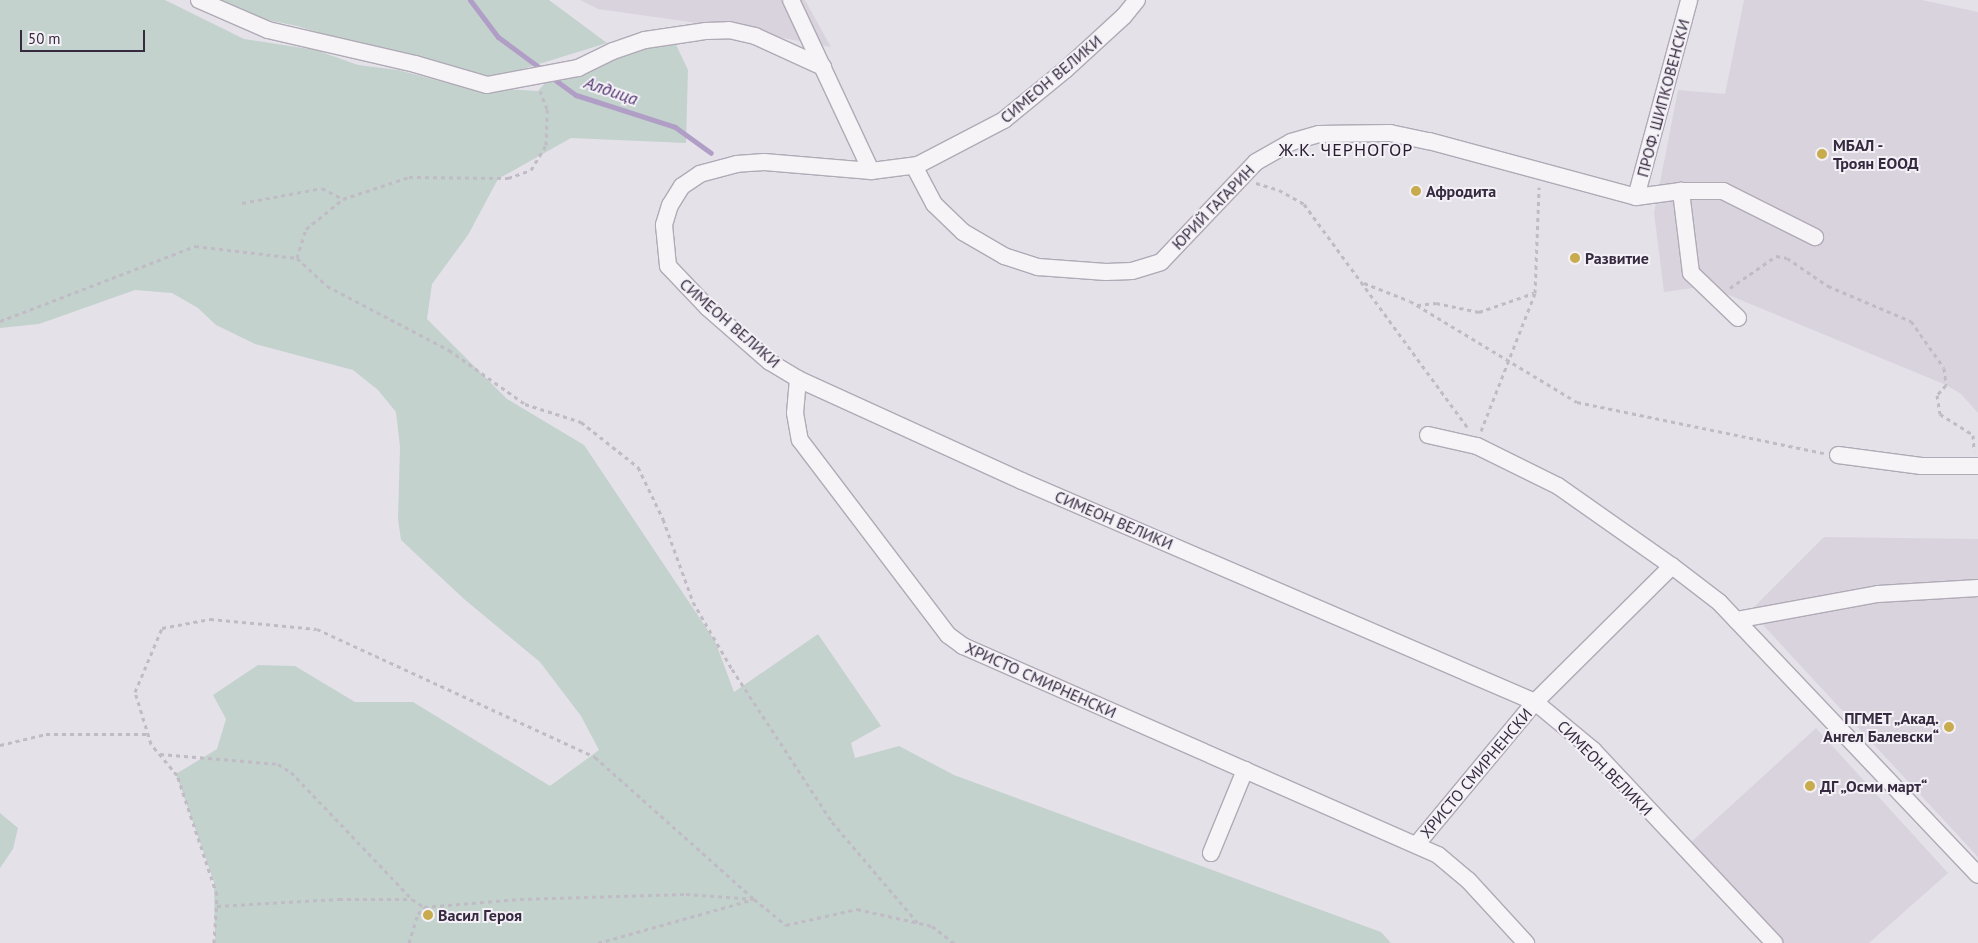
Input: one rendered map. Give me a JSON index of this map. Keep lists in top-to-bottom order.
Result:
{
  "streets": {
    "street": [
      "СИМЕОН ВЕЛИКИ",
      "ПРОФ. ШИПКОВЕНСКИ",
      "ЮРИЙ ГАГАРИН",
      "ХРИСТО СМИРНЕНСКИ"
    ]
  },
  "crossings": [
    ["СИМЕОН ВЕЛИКИ", "ЮРИЙ ГАГАРИН"],
    ["СИМЕОН ВЕЛИКИ", "ХРИСТО СМИРНЕНСКИ"],
    ["ПРОФ. ШИПКОВЕНСКИ", "ЮРИЙ ГАГАРИН"]
  ],
  "districts": ["Ж.К. ЧЕРНОГОР"],
  "water": ["Алдица"],
  "places": [
    "МБАЛ - Троян ЕООД",
    "Афродита",
    "Развитие",
    "ПГМЕТ „Акад. Ангел Балевски“",
    "ДГ „Осми март“",
    "Васил Героя"
  ],
  "scale_bar": "50 m"
}
